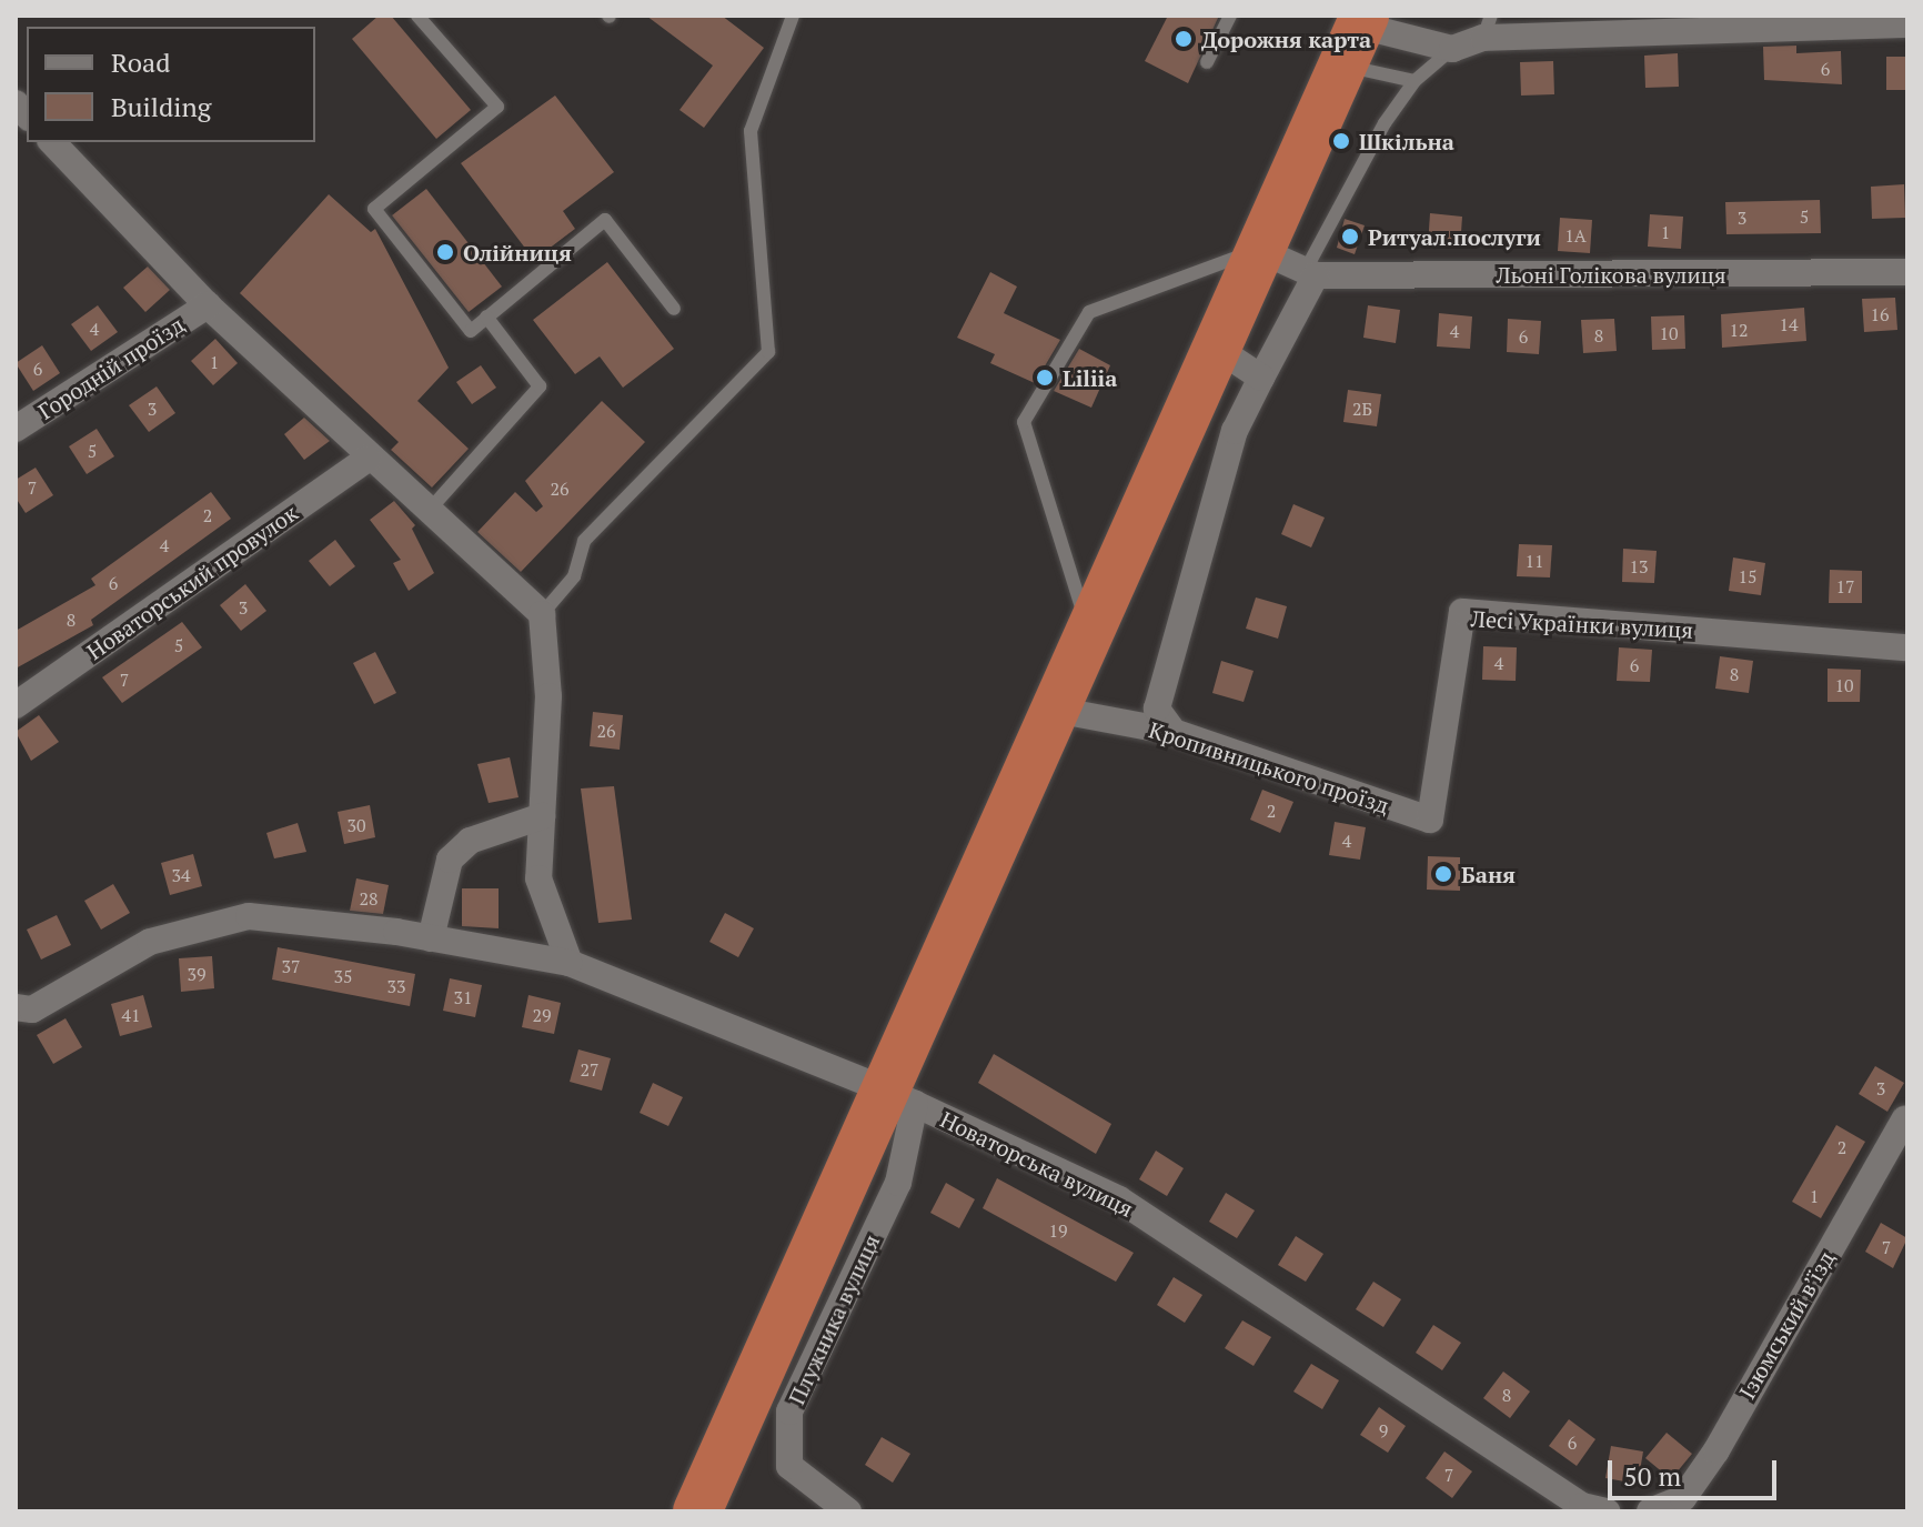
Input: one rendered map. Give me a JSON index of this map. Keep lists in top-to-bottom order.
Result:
{
  "streets": {
    "street": [
      "Льоні Голікова вулиця",
      "Городній проїзд",
      "Новаторський провулок",
      "Лесі Українки вулиця",
      "Кропивницького проїзд",
      "Новаторська вулиця",
      "Плужника вулиця",
      "Ізюмський в’їзд"
    ]
  },
  "crossings": [
    ["Лесі Українки вулиця", "Кропивницького проїзд"],
    ["Новаторська вулиця", "Плужника вулиця"]
  ],
  "places": [
    "Дорожня карта",
    "Шкільна",
    "Ритуал.послуги",
    "Олійниця",
    "Liliia",
    "Баня"
  ],
  "house_numbers": [
    "6",
    "5",
    "3",
    "1",
    "1А",
    "16",
    "14",
    "4",
    "12",
    "4",
    "10",
    "8",
    "6",
    "1",
    "6",
    "3",
    "2Б",
    "5",
    "7",
    "26",
    "2",
    "4",
    "11",
    "13",
    "15",
    "6",
    "17",
    "3",
    "8",
    "5",
    "4",
    "6",
    "8",
    "7",
    "10",
    "26",
    "2",
    "30",
    "4",
    "34",
    "28",
    "37",
    "39",
    "35",
    "33",
    "31",
    "41",
    "29",
    "27",
    "3",
    "2",
    "1",
    "19",
    "7",
    "8",
    "9",
    "6",
    "7"
  ],
  "legend": ["Road", "Building"],
  "scale_bar": "50 m"
}
